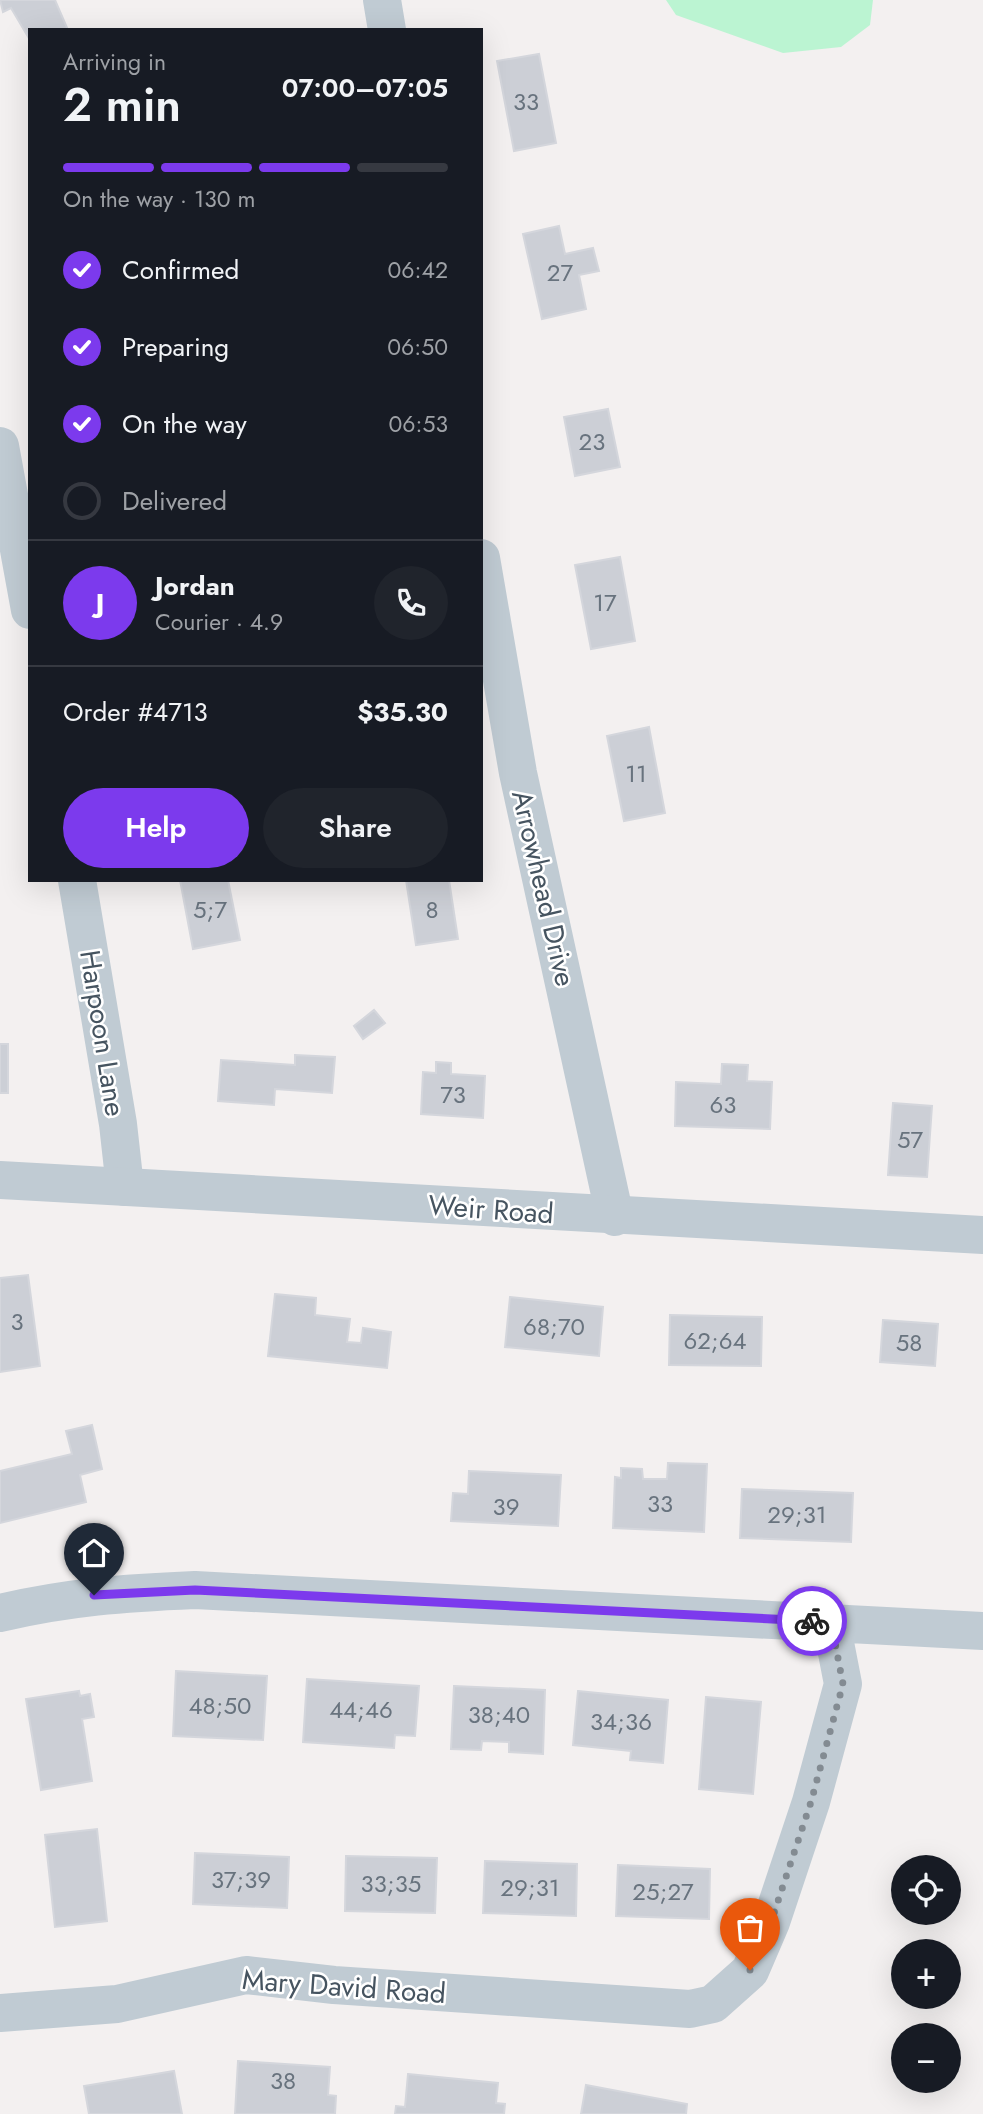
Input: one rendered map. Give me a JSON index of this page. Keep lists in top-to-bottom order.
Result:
{
  "streets": {
    "street": [
      "Arrowhead Drive",
      "Harpoon Lane",
      "Weir Road",
      "Mary David Road"
    ]
  },
  "crossings": [
    ["Arrowhead Drive", "Weir Road"],
    ["Harpoon Lane", "Weir Road"]
  ],
  "house_numbers": [
    "33",
    "27",
    "23",
    "17",
    "11",
    "5;7",
    "8",
    "73",
    "63",
    "57",
    "3",
    "68;70",
    "62;64",
    "58",
    "33",
    "39",
    "29;31",
    "48;50",
    "44;46",
    "38;40",
    "34;36",
    "37;39",
    "33;35",
    "29;31",
    "25;27",
    "38"
  ],
  "page": {
    "heading": ["2 min", "Arriving in", "07:00–07:05"],
    "panel": [
      "Jordan",
      "Courier · 4.9",
      "Order #4713",
      "$35.30"
    ],
    "bar": "On the way · 130 m",
    "list": [
      ["Confirmed", "06:42"],
      ["Preparing", "06:50"],
      ["On the way", "06:53"],
      "Delivered"
    ],
    "round": "J",
    "buttons": ["Help", "Share"],
    "map_buttons": ["+", "−"]
  }
}
